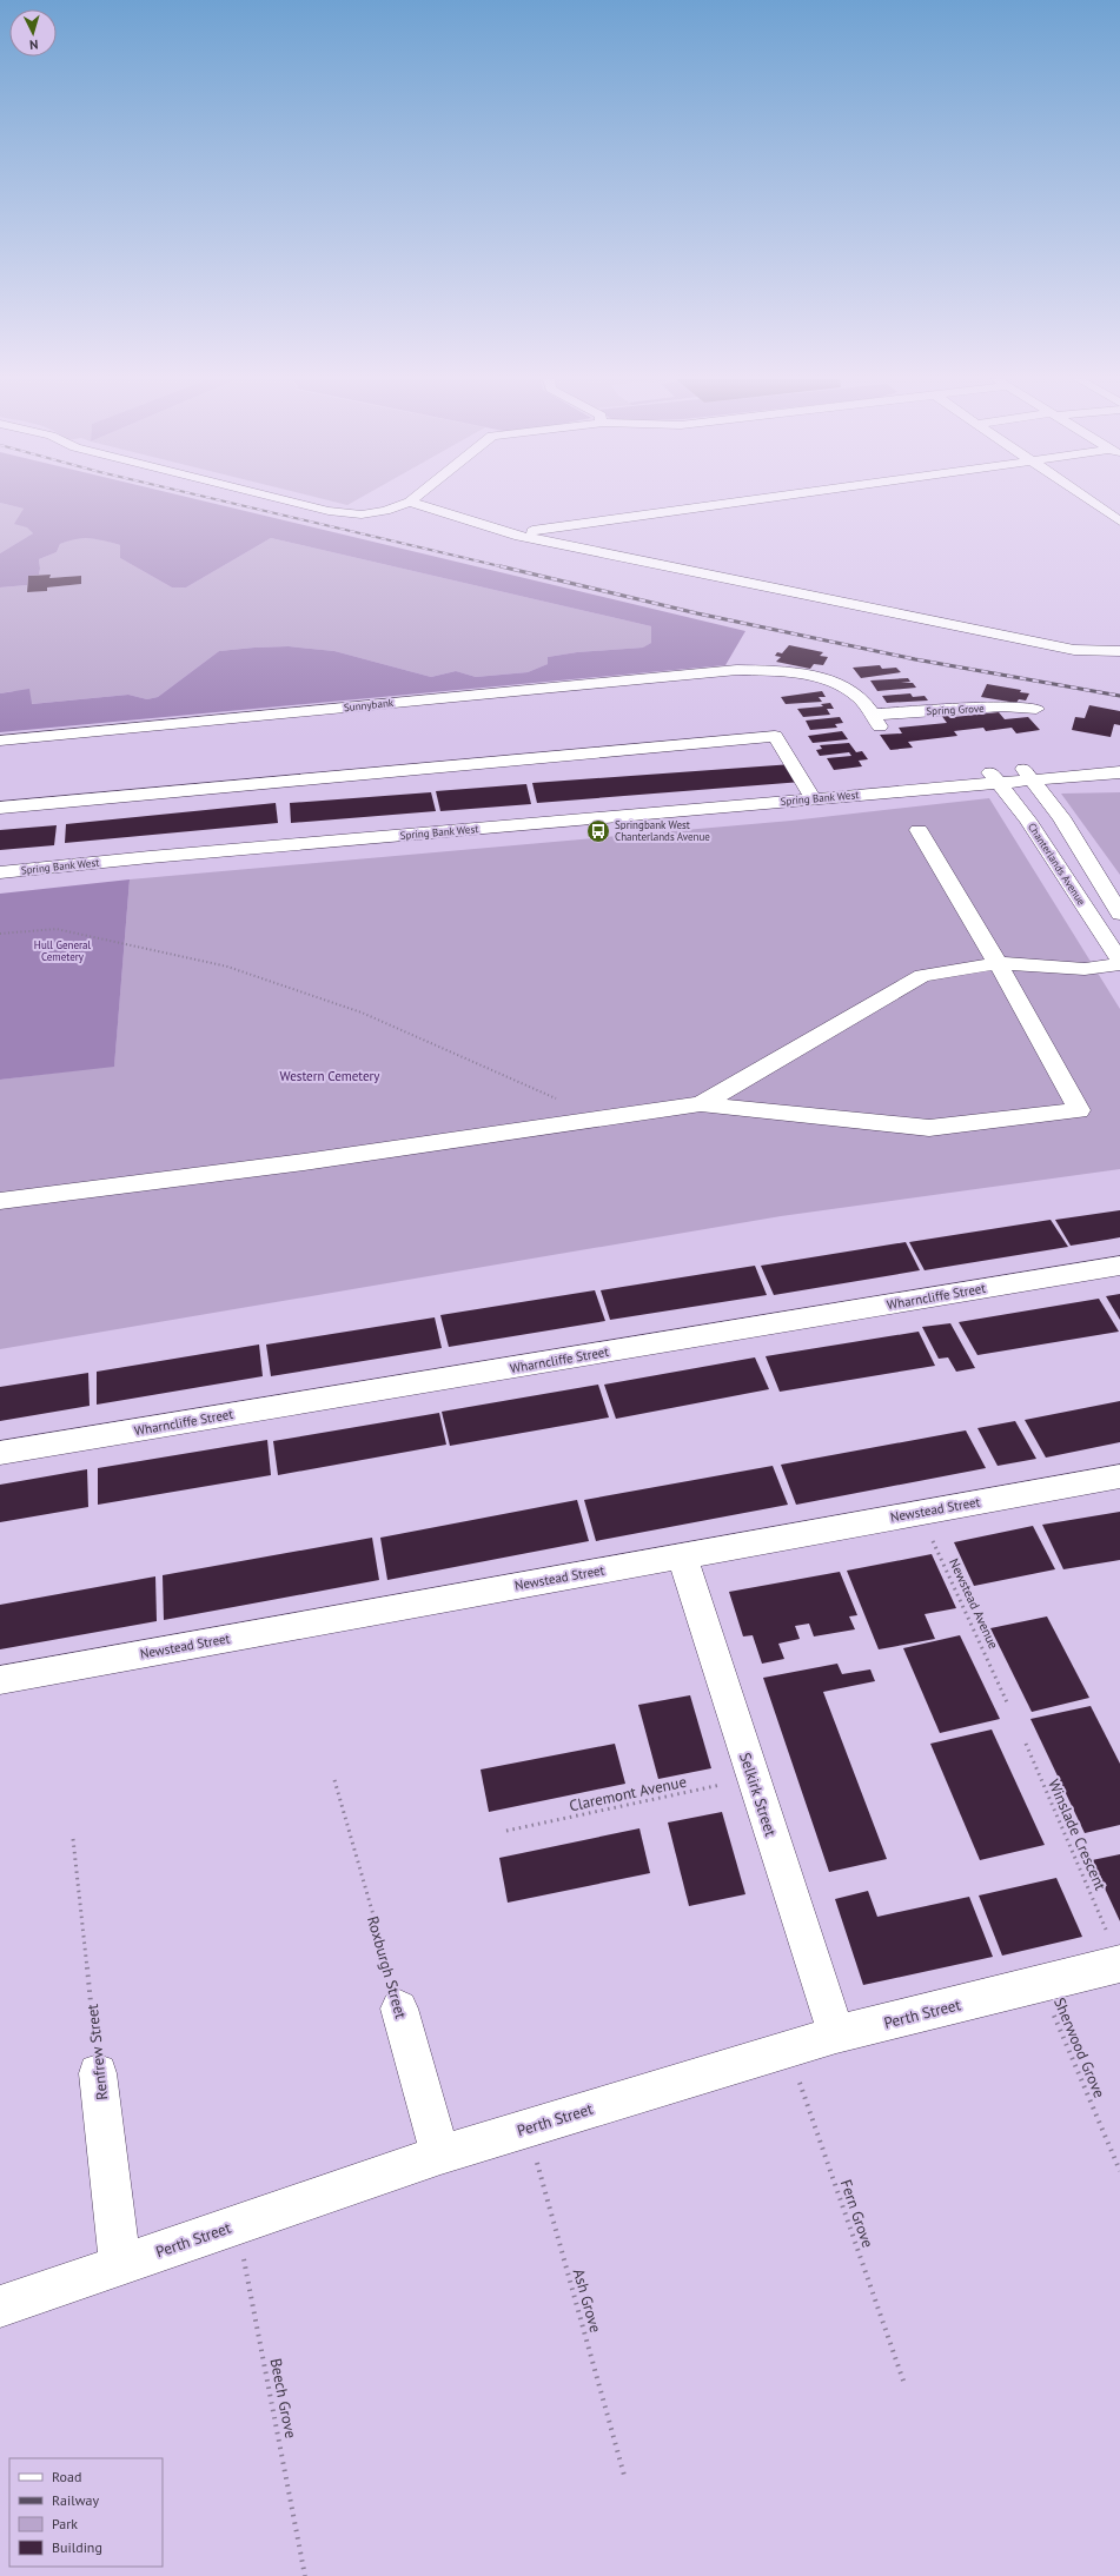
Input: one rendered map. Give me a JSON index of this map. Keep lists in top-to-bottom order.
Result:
{
  "streets": {
    "street": [
      "Sunnybank",
      "Spring Grove",
      "Spring Bank West",
      "Chanterlands Avenue",
      "Wharncliffe Street",
      "Newstead Street",
      "Selkirk Street",
      "Roxburgh Street",
      "Perth Street",
      "Renfrew Street"
    ],
    "path": [
      "Newstead Avenue",
      "Claremont Avenue",
      "Winslade Crescent",
      "Sherwood Grove",
      "Fern Grove",
      "Ash Grove",
      "Beech Grove"
    ]
  },
  "crossings": [
    ["Sunnybank", "Spring Grove"],
    ["Spring Bank West", "Chanterlands Avenue"],
    ["Newstead Street", "Newstead Avenue"],
    ["Newstead Street", "Selkirk Street"],
    ["Claremont Avenue", "Selkirk Street"],
    ["Selkirk Street", "Perth Street"],
    ["Winslade Crescent", "Perth Street"],
    ["Roxburgh Street", "Perth Street"],
    ["Perth Street", "Sherwood Grove"],
    ["Perth Street", "Renfrew Street"],
    ["Perth Street", "Fern Grove"],
    ["Perth Street", "Ash Grove"],
    ["Perth Street", "Beech Grove"]
  ],
  "parks": ["Hull General Cemetery", "Western Cemetery"],
  "places": {
    "bus stop": ["Springbank West Chanterlands Avenue"]
  },
  "legend": [
    "Road",
    "Railway",
    "Park",
    "Building"
  ],
  "north": "bottom"
}
